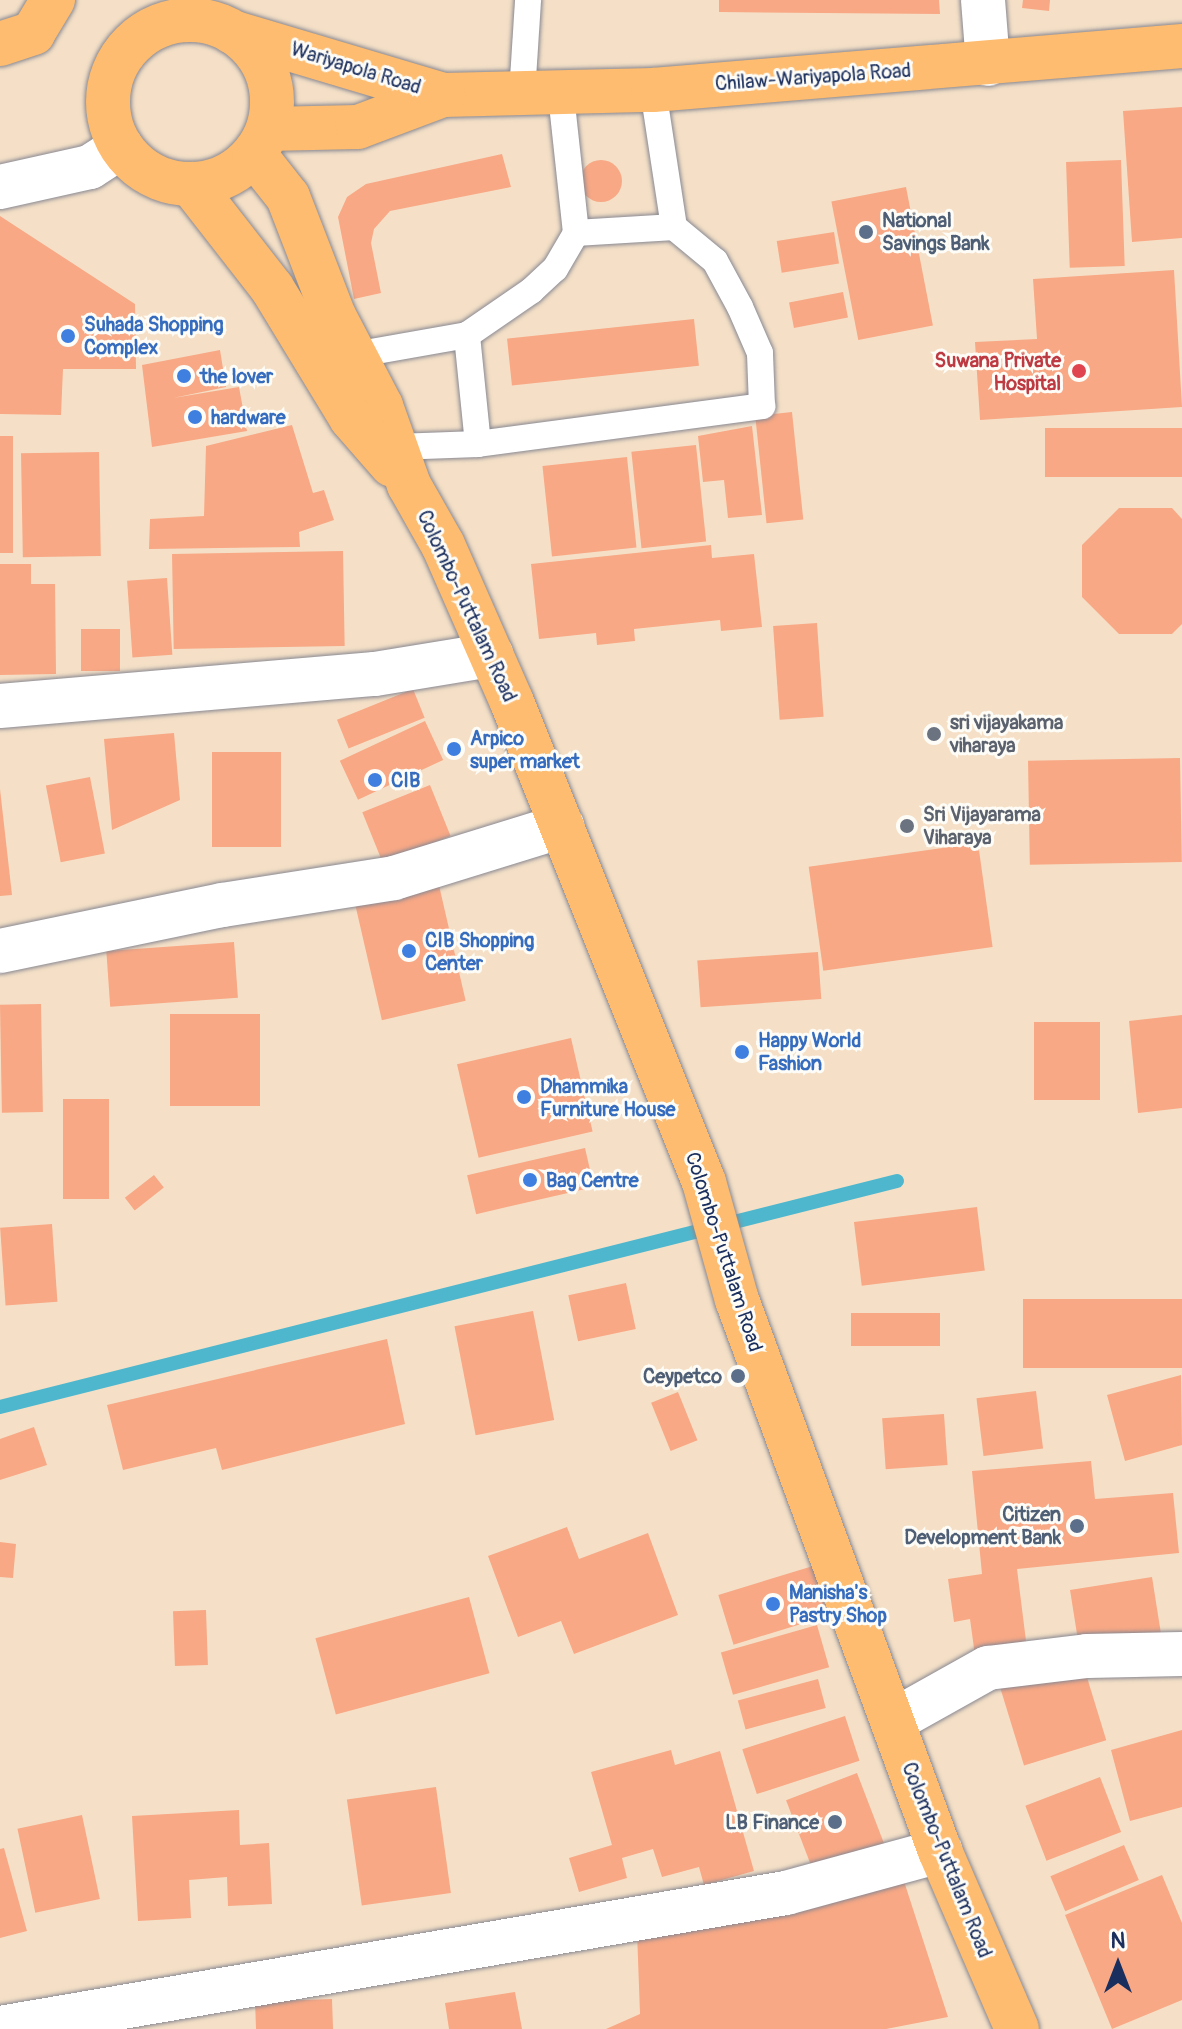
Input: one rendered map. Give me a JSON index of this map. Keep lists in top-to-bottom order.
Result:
{
  "streets": {
    "main road": ["Wariyapola Road", "Chilaw-Wariyapola Road", "Colombo-Puttalam Road"]
  },
  "crossings": [
    ["Wariyapola Road", "Chilaw-Wariyapola Road"],
    ["Wariyapola Road", "Colombo-Puttalam Road"]
  ],
  "places": [
    "National Savings Bank",
    "Suhada Shopping Complex",
    "Suwana Private Hospital",
    "the lover",
    "hardware",
    "sri vijayakama viharaya",
    "Arpico super market",
    "CIB",
    "Sri Vijayarama Viharaya",
    "CIB Shopping Center",
    "Happy World Fashion",
    "Dhammika Furniture House",
    "Bag Centre",
    "Ceypetco",
    "Citizen Development Bank",
    "Manisha's Pastry Shop",
    "LB Finance"
  ],
  "north": "top"
}
